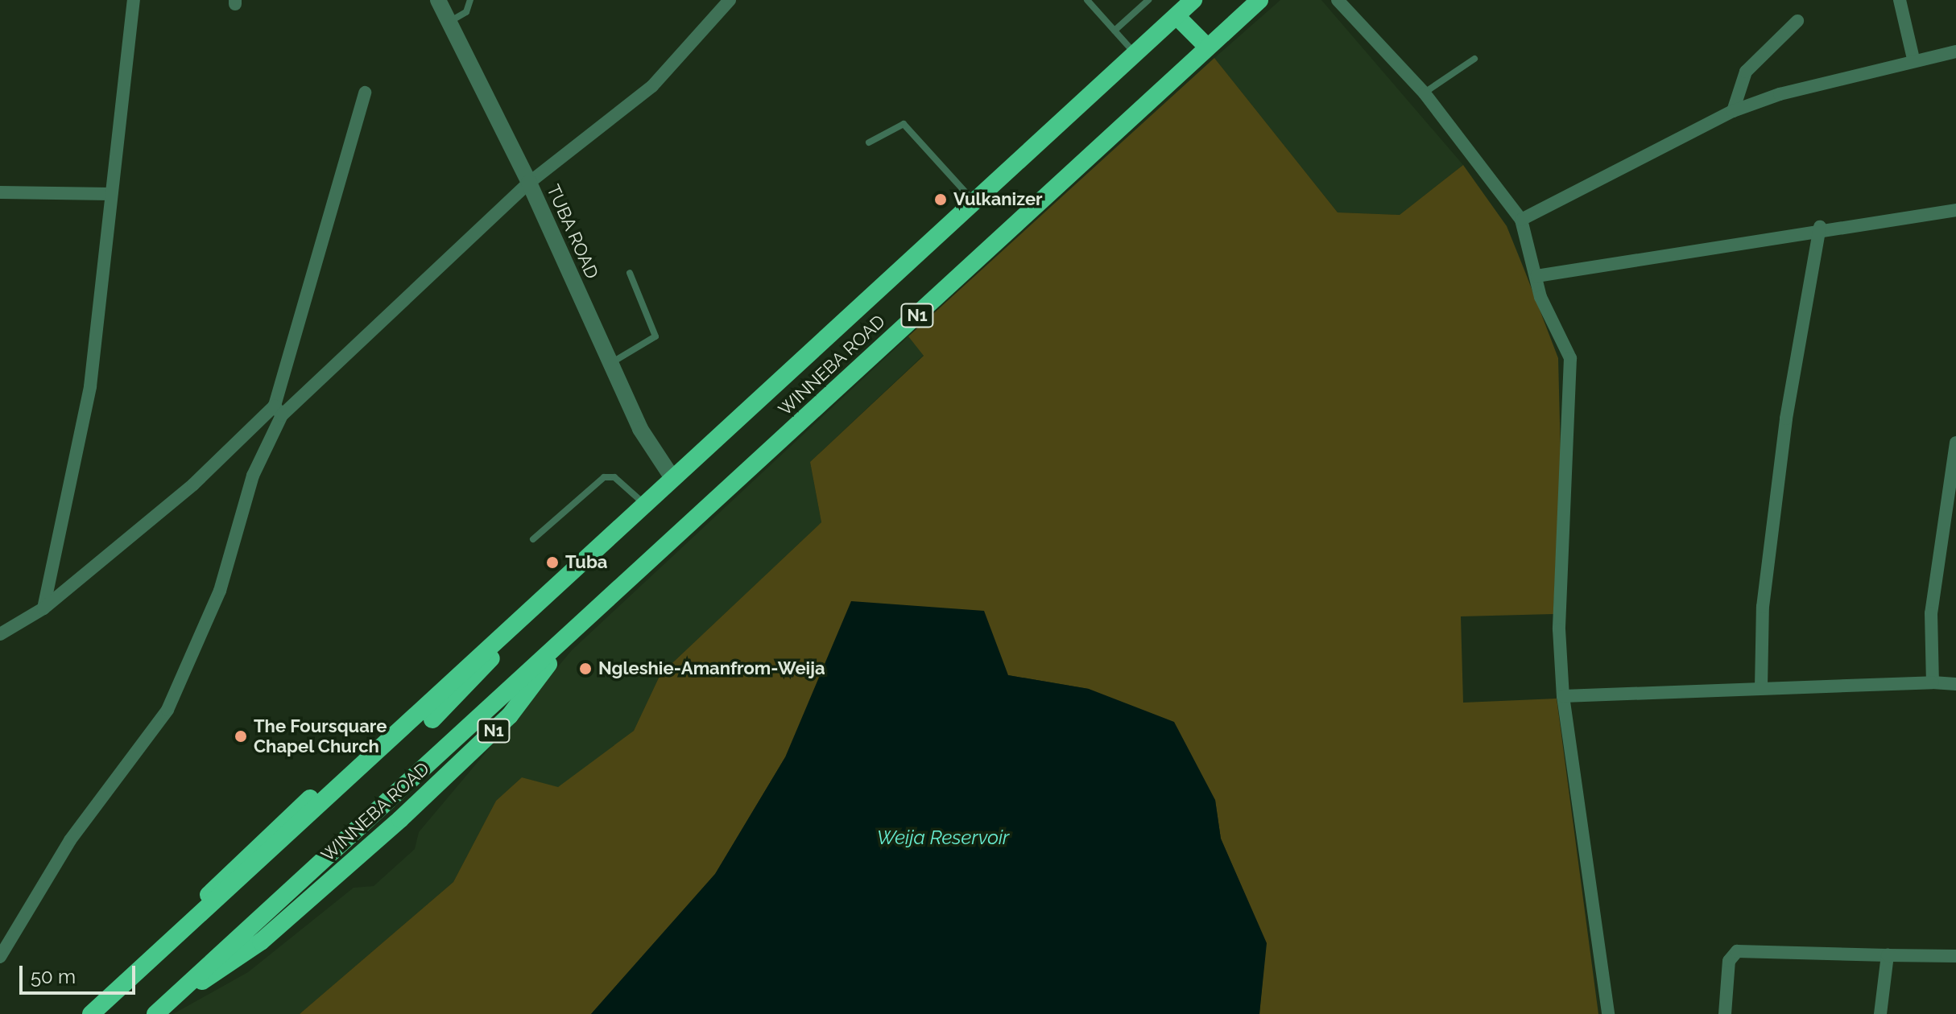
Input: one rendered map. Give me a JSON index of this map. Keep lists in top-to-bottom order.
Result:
{
  "streets": {
    "highway": ["N1", "WINNEBA ROAD"],
    "street": ["TUBA ROAD"]
  },
  "crossings": [
    ["TUBA ROAD", "WINNEBA ROAD"]
  ],
  "water": ["Weija Reservoir"],
  "places": [
    "Vulkanizer",
    "Tuba",
    "Ngleshie-Amanfrom-Weija",
    "The Foursquare Chapel Church"
  ],
  "scale_bar": "50 m"
}
